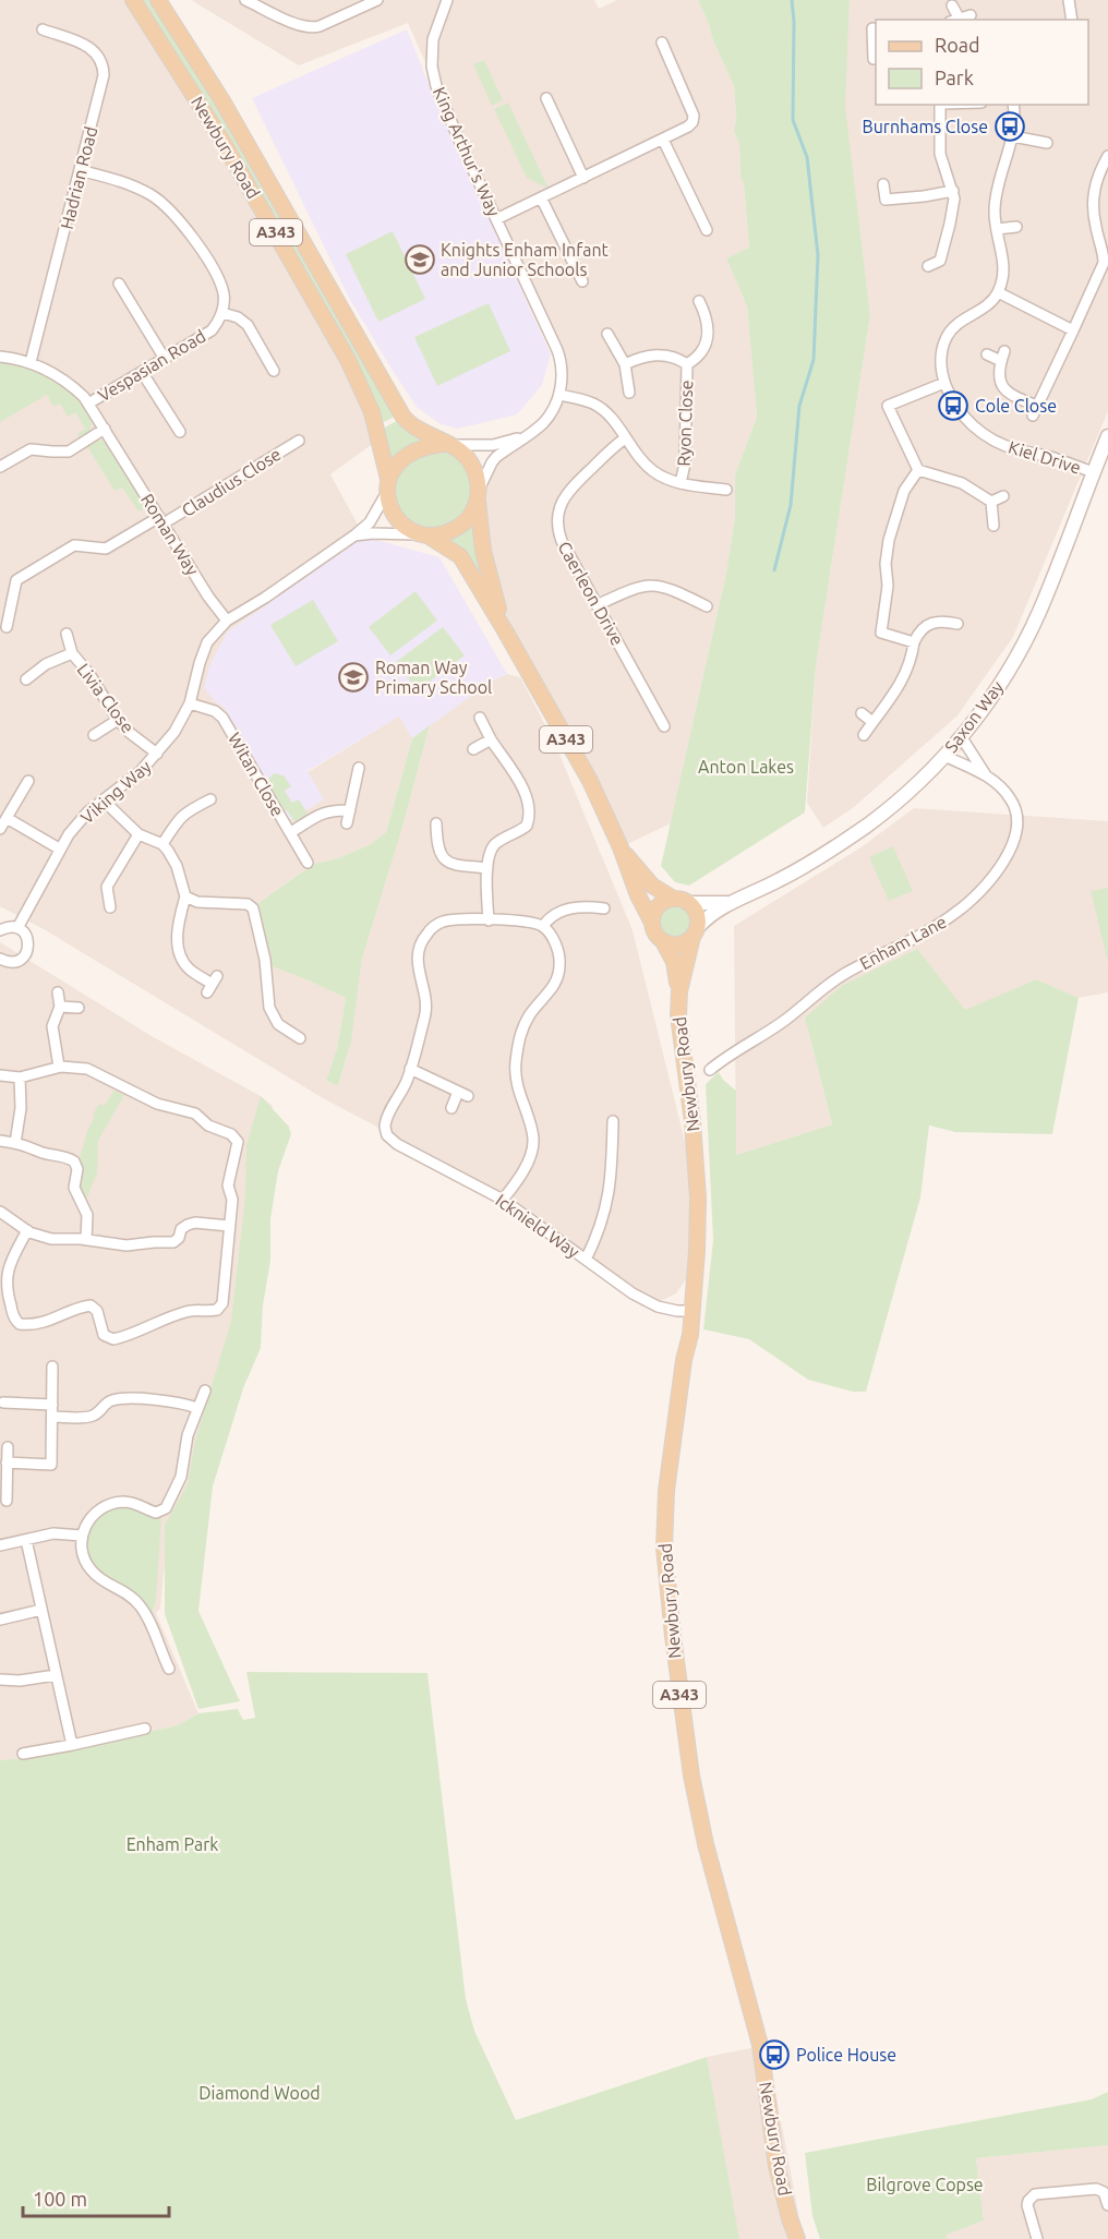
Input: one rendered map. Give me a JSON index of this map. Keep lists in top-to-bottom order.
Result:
{
  "streets": {
    "main road": ["Newbury Road", "A343"],
    "street": [
      "King Arthur's Way",
      "Hadrian Road",
      "Vespasian Road",
      "Ryon Close",
      "Kiel Drive",
      "Claudius Close",
      "Roman Way",
      "Caerleon Drive",
      "Livia Close",
      "Saxon Way",
      "Witan Close",
      "Viking Way",
      "Enham Lane",
      "Icknield Way"
    ]
  },
  "crossings": [
    ["Newbury Road", "King Arthur's Way"],
    ["Newbury Road", "A343"],
    ["Newbury Road", "Saxon Way"],
    ["Newbury Road", "Icknield Way"],
    ["King Arthur's Way", "A343"],
    ["Hadrian Road", "Vespasian Road"],
    ["Hadrian Road", "Roman Way"],
    ["A343", "Saxon Way"],
    ["Vespasian Road", "Roman Way"],
    ["Kiel Drive", "Saxon Way"],
    ["Claudius Close", "Roman Way"],
    ["Roman Way", "Viking Way"],
    ["Livia Close", "Viking Way"],
    ["Saxon Way", "Enham Lane"],
    ["Witan Close", "Viking Way"]
  ],
  "parks": [
    "Anton Lakes",
    "Enham Park",
    "Diamond Wood",
    "Bilgrove Copse"
  ],
  "places": {
    "bus stop": ["Burnhams Close", "Cole Close", "Police House"],
    "school or university": ["Knights Enham Infant and Junior Schools", "Roman Way Primary School"]
  },
  "legend": ["Road", "Park"],
  "scale_bar": "100 m"
}
